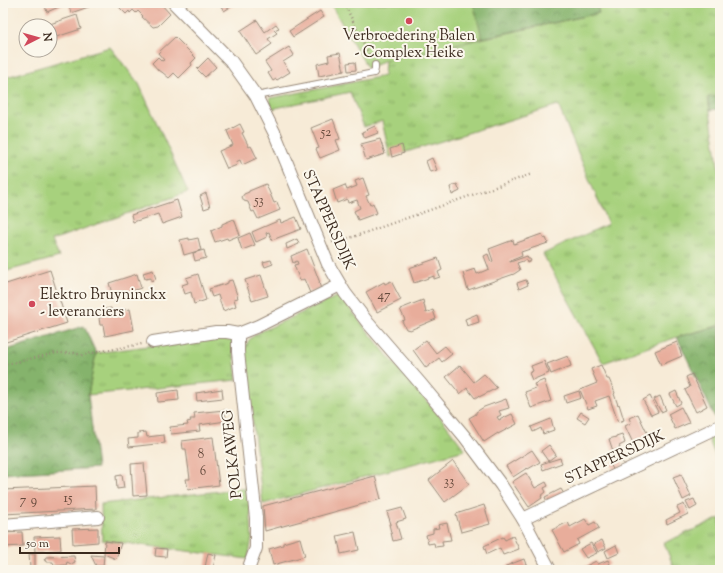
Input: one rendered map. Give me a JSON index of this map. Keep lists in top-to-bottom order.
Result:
{
  "streets": {
    "street": ["STAPPERSDIJK", "POLKAWEG"]
  },
  "places": ["Verbroedering Balen - Complex Heike", "Elektro Bruyninckx - leveranciers"],
  "house_numbers": [
    "52",
    "53",
    "47",
    "8",
    "6",
    "33",
    "15",
    "7",
    "9"
  ],
  "scale_bar": "50 m",
  "north": "right"
}
